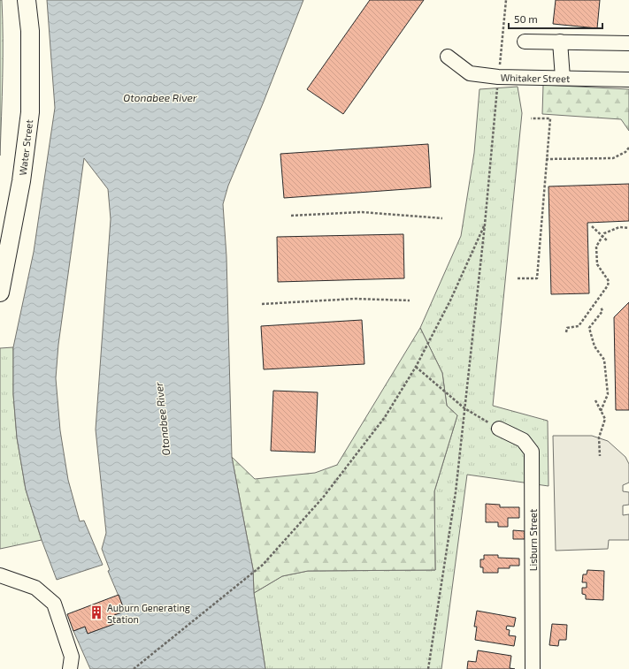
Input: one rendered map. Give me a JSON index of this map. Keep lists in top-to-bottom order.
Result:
{
  "streets": {
    "main road": ["Water Street"],
    "street": ["Whitaker Street", "Lisburn Street"]
  },
  "water": ["Otonabee River"],
  "places": {
    "building": ["Auburn Generating Station"]
  },
  "scale_bar": "50 m"
}
